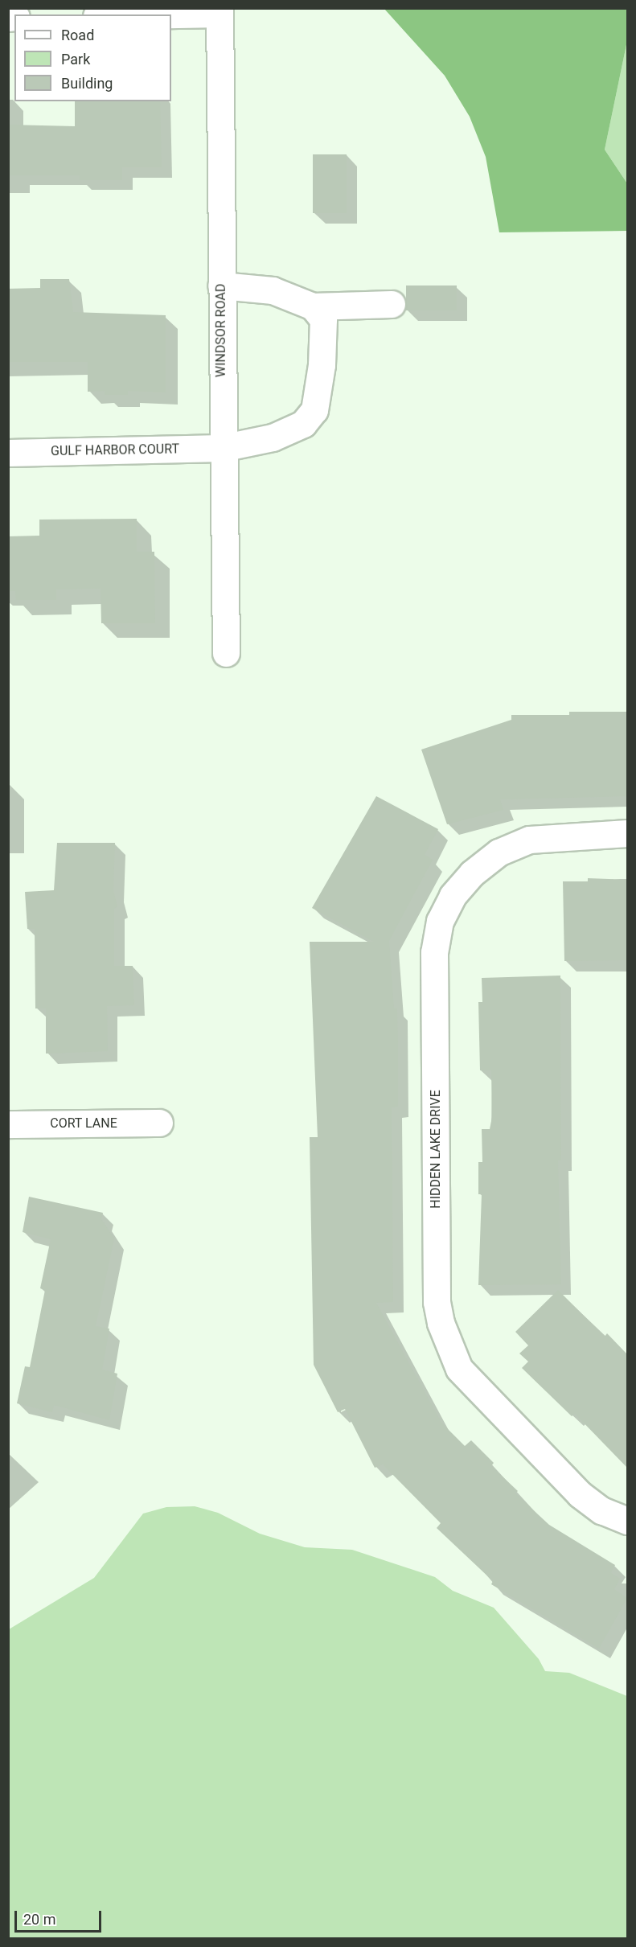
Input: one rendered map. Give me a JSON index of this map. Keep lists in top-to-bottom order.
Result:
{
  "streets": {
    "street": [
      "WINDSOR ROAD",
      "GULF HARBOR COURT",
      "CORT LANE",
      "HIDDEN LAKE DRIVE"
    ]
  },
  "crossings": [
    ["WINDSOR ROAD", "GULF HARBOR COURT"]
  ],
  "legend": ["Road", "Park", "Building"],
  "scale_bar": "20 m"
}
